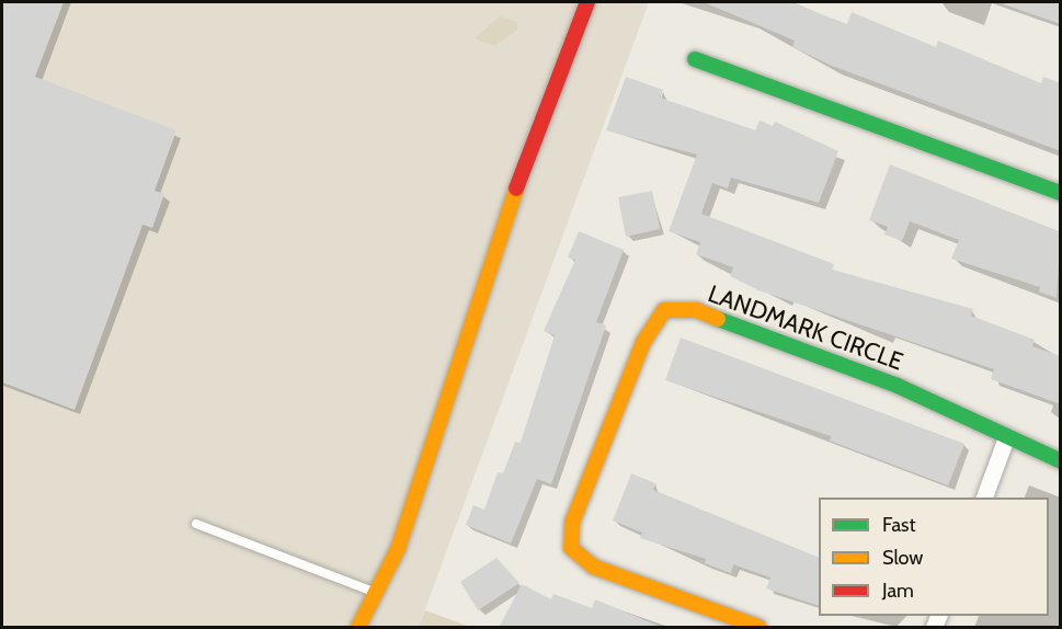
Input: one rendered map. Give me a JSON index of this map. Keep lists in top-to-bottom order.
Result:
{
  "streets": {
    "street": ["LANDMARK CIRCLE"]
  },
  "legend": ["Fast", "Slow", "Jam"]
}
